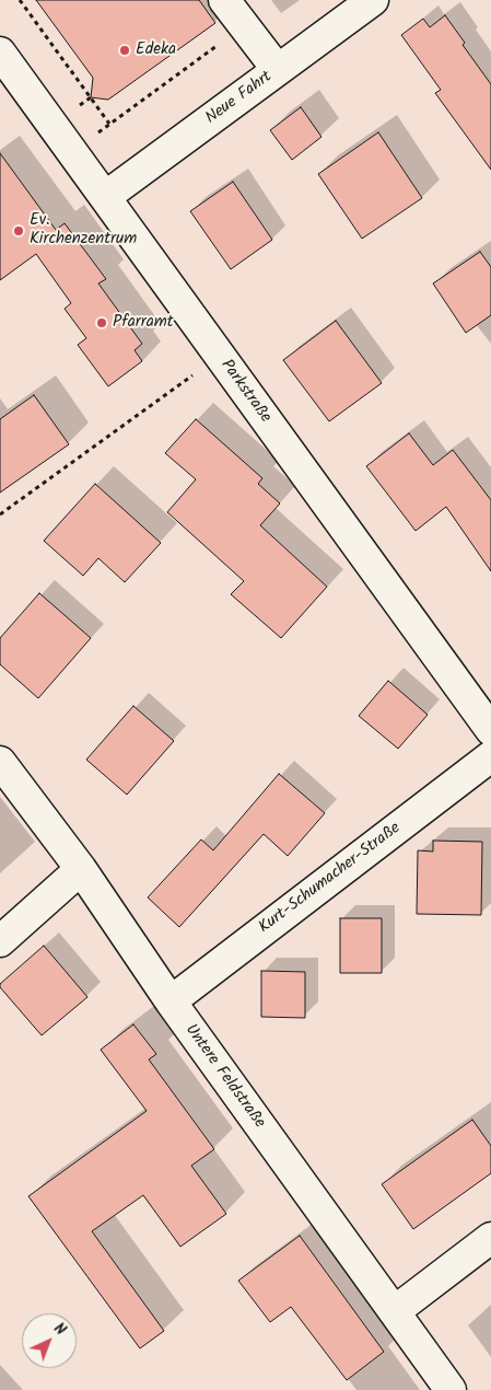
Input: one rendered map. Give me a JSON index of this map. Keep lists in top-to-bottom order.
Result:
{
  "streets": {
    "street": [
      "Neue Fahrt",
      "Parkstraße",
      "Kurt-Schumacher-Straße",
      "Untere Feldstraße"
    ]
  },
  "crossings": [
    ["Neue Fahrt", "Parkstraße"],
    ["Kurt-Schumacher-Straße", "Untere Feldstraße"]
  ],
  "places": ["Edeka", "Ev. Kirchenzentrum", "Pfarramt"],
  "north": "top right"
}
